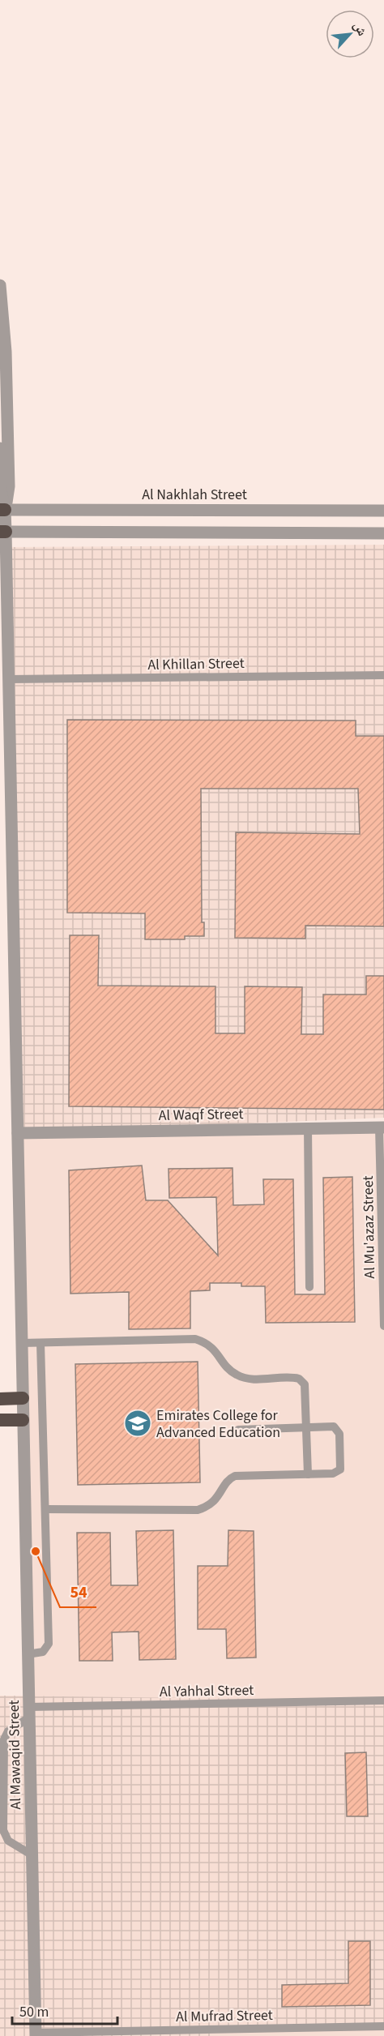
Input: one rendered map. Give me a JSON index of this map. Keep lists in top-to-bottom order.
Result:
{
  "streets": {
    "street": ["Al Nakhlah Street", "Al Waqf Street", "Al Mawaqid Street"],
    "lane": [
      "Al Khillan Street",
      "Al Mu'azaz Street",
      "Al Yahhal Street",
      "Al Mufrad Street"
    ]
  },
  "crossings": [
    ["Al Nakhlah Street", "Al Mawaqid Street"],
    ["Al Khillan Street", "Al Mawaqid Street"],
    ["Al Waqf Street", "Al Mu'azaz Street"],
    ["Al Waqf Street", "Al Mawaqid Street"],
    ["Al Yahhal Street", "Al Mawaqid Street"],
    ["Al Mawaqid Street", "Al Mufrad Street"]
  ],
  "places": {
    "school or university": ["Emirates College for Advanced Education"],
    "other": ["54"]
  },
  "scale_bar": "50 m",
  "north": "top right"
}
